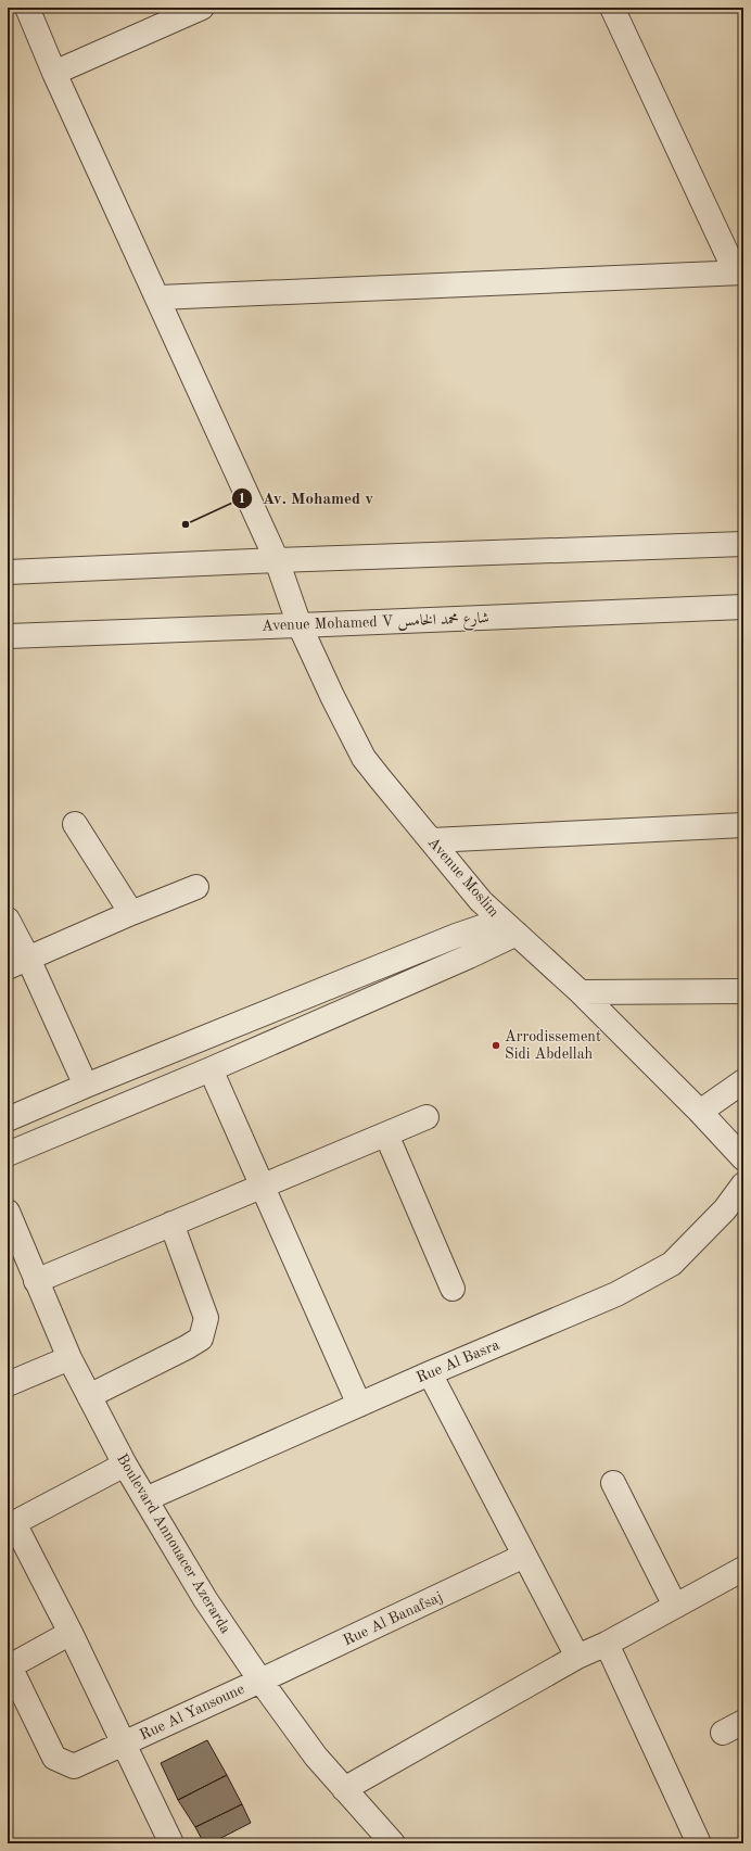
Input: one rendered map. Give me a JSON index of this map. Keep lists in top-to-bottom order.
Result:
{
  "streets": {
    "street": [
      "Avenue Mohamed V شارع محمد الخامس",
      "Avenue Moslim",
      "Rue Al Basra",
      "Boulevard Annouacer Azerarda",
      "Rue Al Banafsaj",
      "Rue Al Yansoune"
    ]
  },
  "crossings": [
    ["Avenue Mohamed V شارع محمد الخامس", "Avenue Moslim"],
    ["Rue Al Basra", "Boulevard Annouacer Azerarda"],
    ["Boulevard Annouacer Azerarda", "Rue Al Banafsaj"],
    ["Boulevard Annouacer Azerarda", "Rue Al Yansoune"],
    ["Rue Al Banafsaj", "Rue Al Yansoune"]
  ],
  "places": ["Av. Mohamed v", "Arrodissement Sidi Abdellah"]
}
